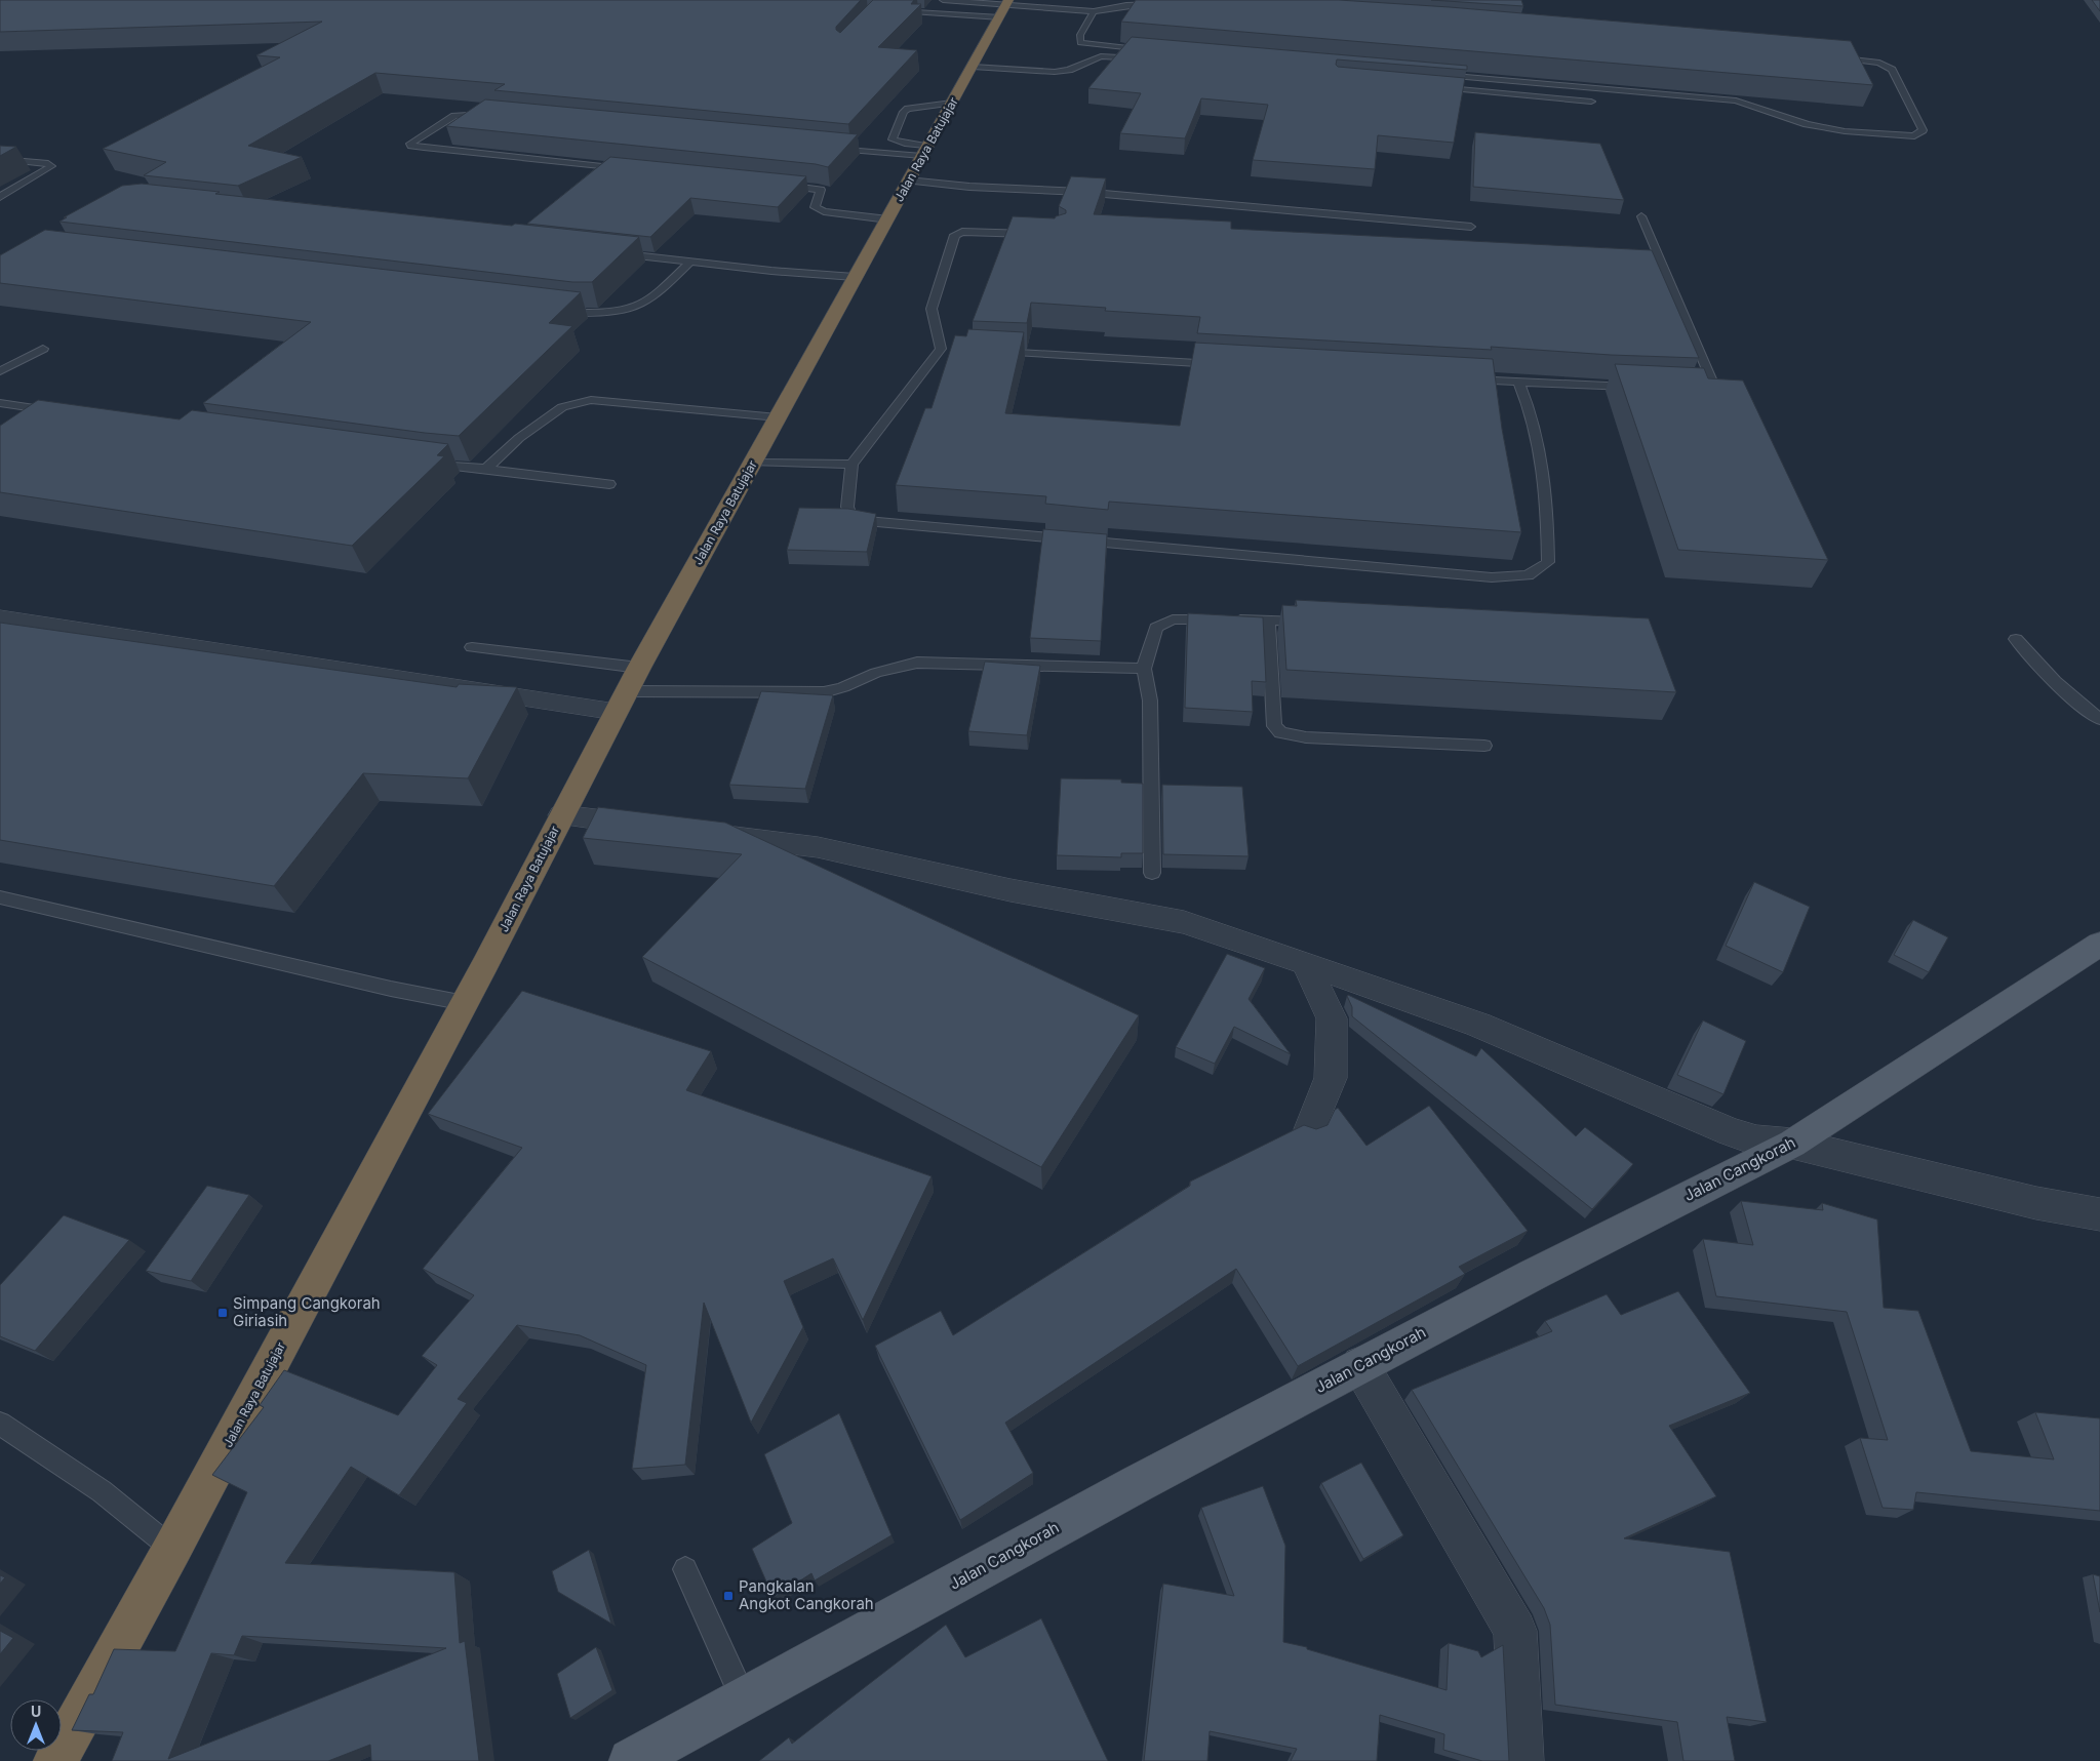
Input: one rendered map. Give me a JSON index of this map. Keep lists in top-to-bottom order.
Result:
{
  "streets": {
    "highway": ["Jalan Raya Batujajar"],
    "main road": ["Jalan Cangkorah"]
  },
  "places": {
    "transit": ["Simpang Cangkorah Giriasih", "Pangkalan Angkot Cangkorah"]
  },
  "north": "top"
}
